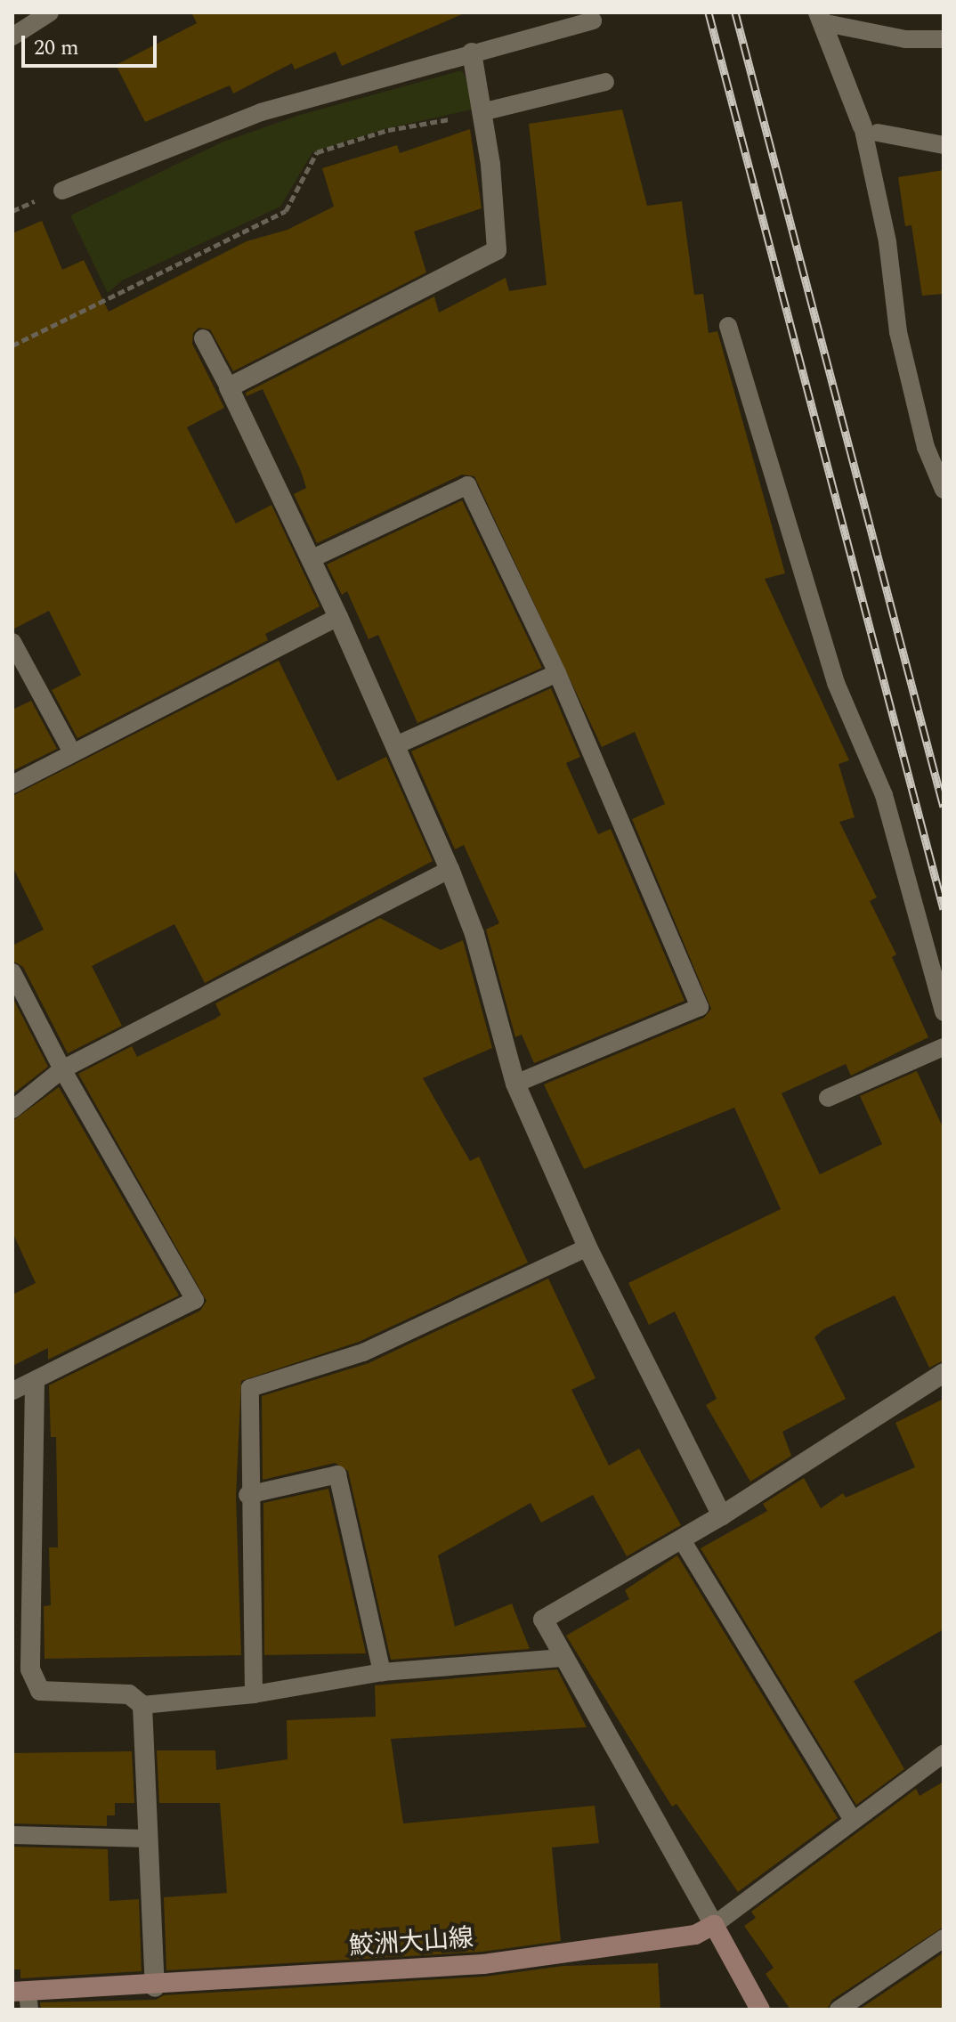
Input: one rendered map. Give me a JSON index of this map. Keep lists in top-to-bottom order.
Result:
{
  "streets": {
    "main road": ["鮫洲大山線"]
  },
  "scale_bar": "20 m"
}
